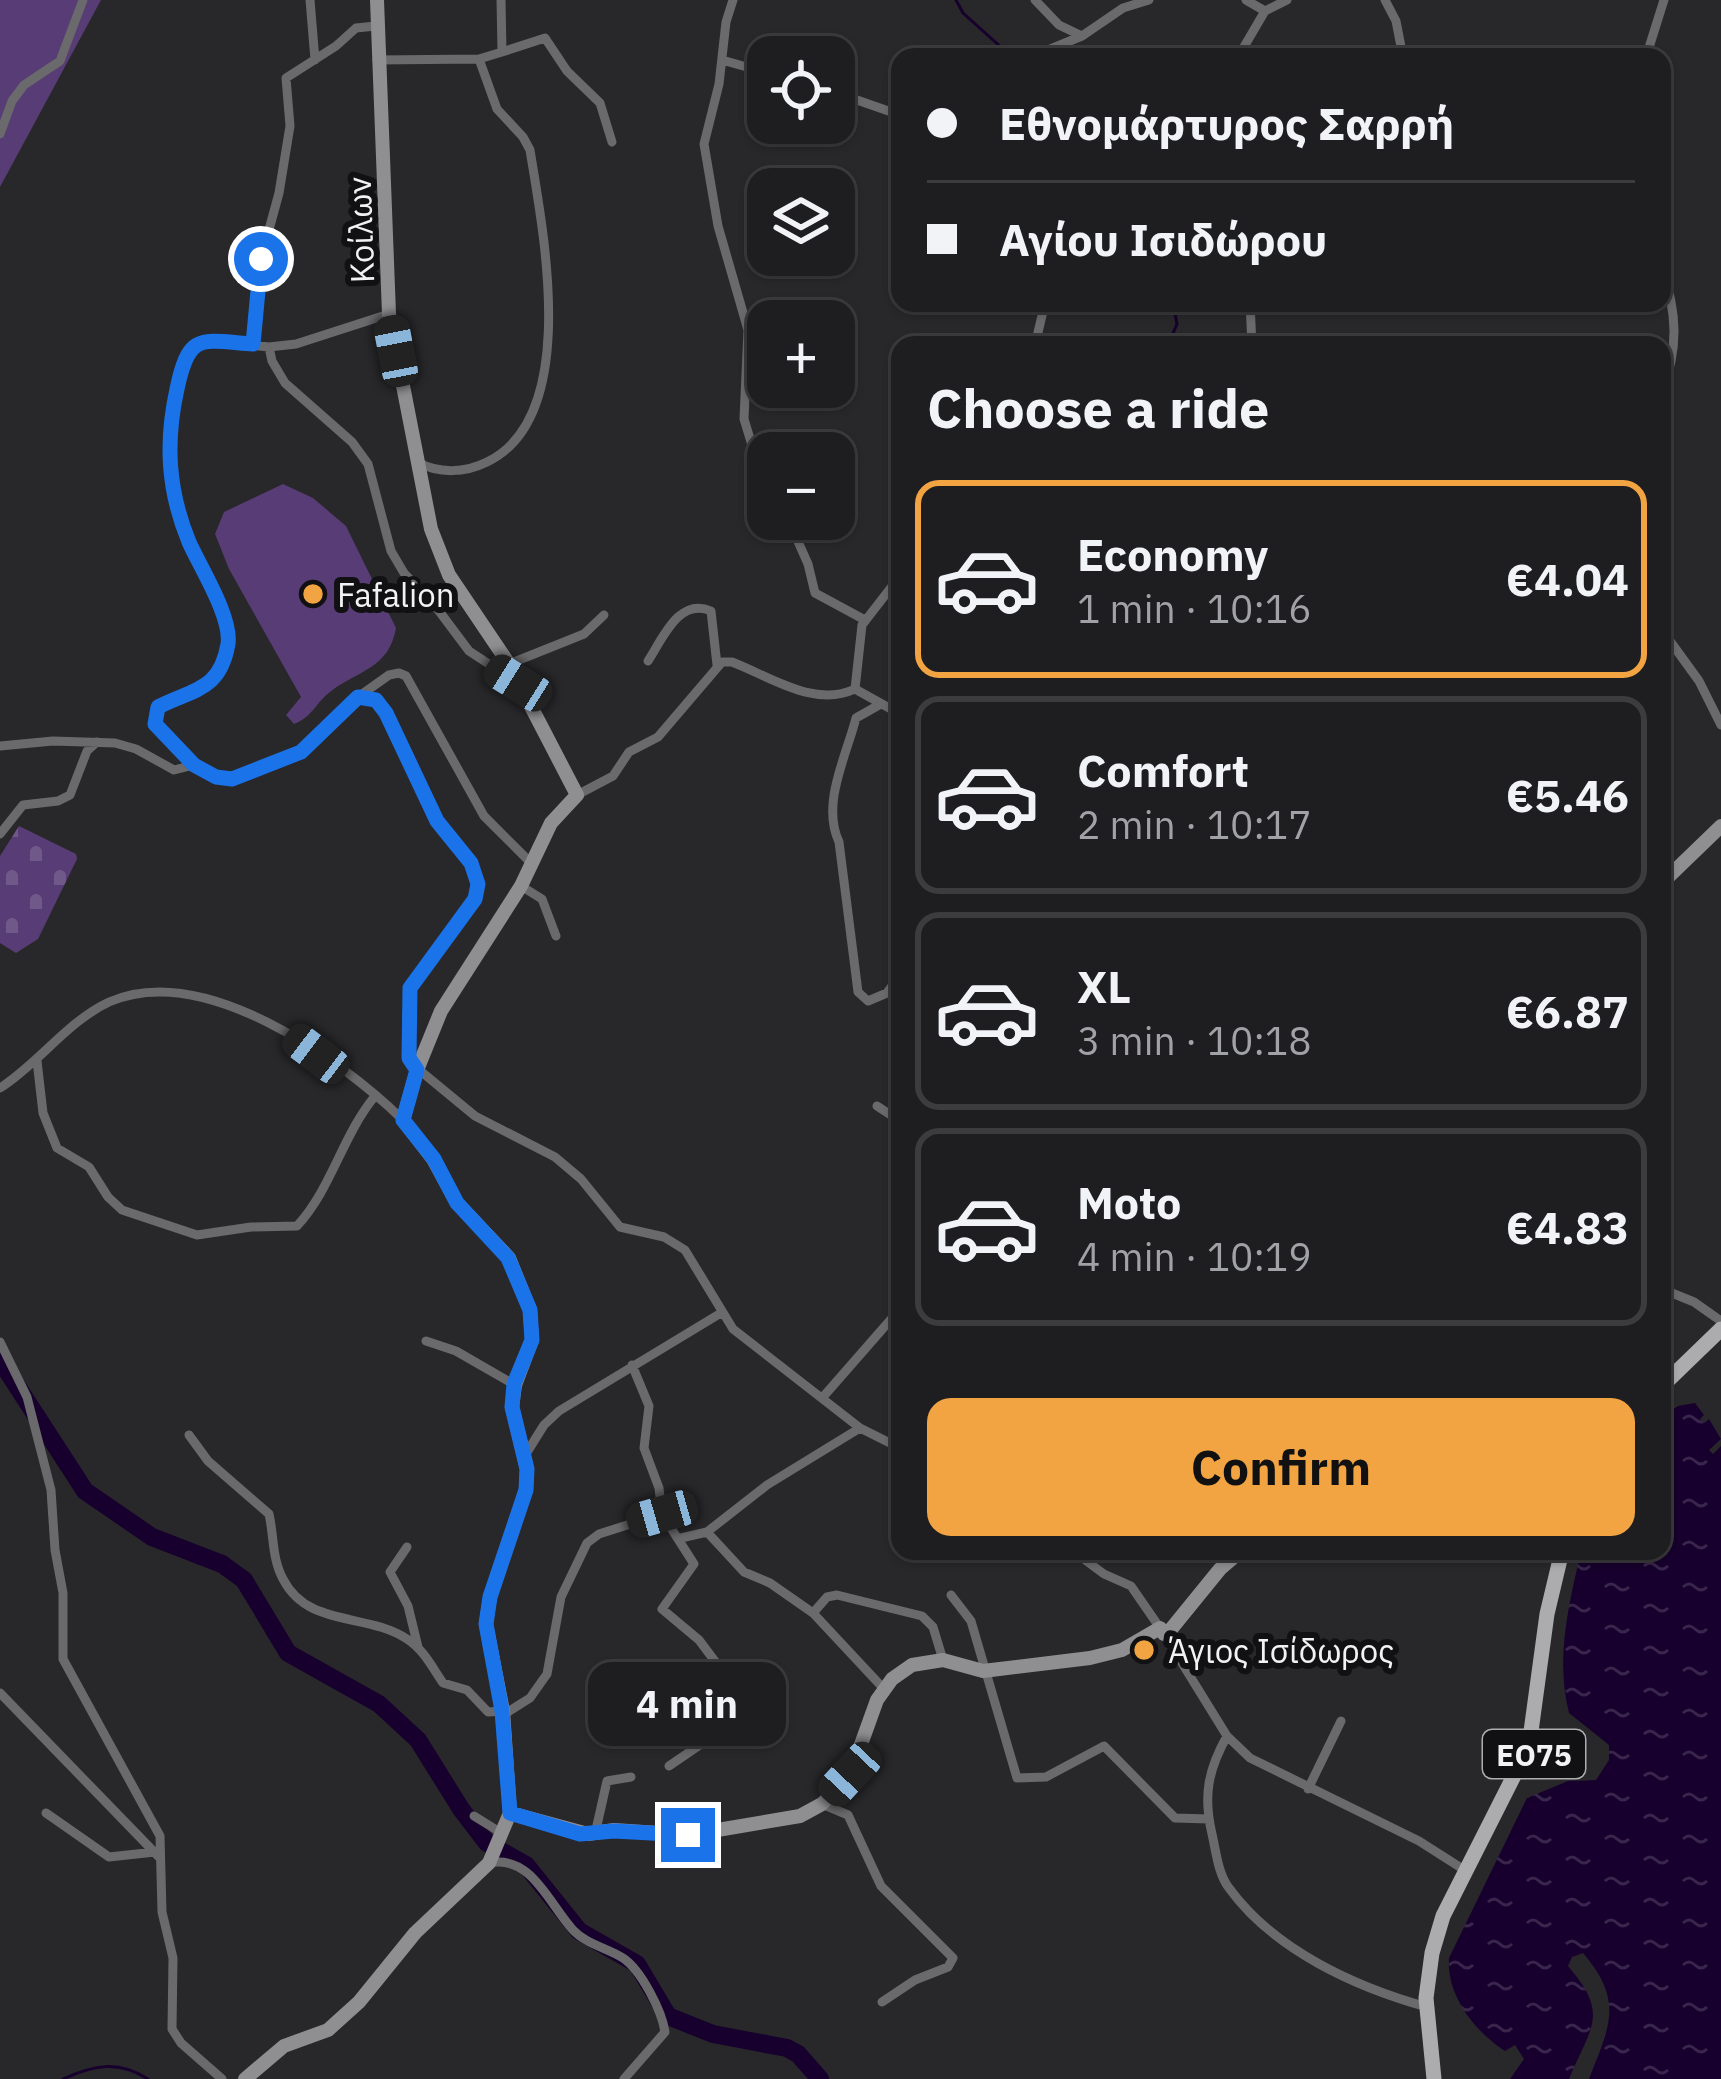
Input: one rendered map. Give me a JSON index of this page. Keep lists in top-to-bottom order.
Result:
{
  "streets": {
    "main road": ["Κοίλων", "ΕΟ75"]
  },
  "places": ["Fafalion", "Άγιος Ισίδωρος"],
  "page": {
    "map_buttons": ["+", "−"],
    "banner": ["Εθνομάρτυρος Σαρρή", "Αγίου Ισιδώρου"],
    "heading": "Choose a ride",
    "list": [
      {
        "name": "Economy",
        "note": "1 min · 10:16",
        "value": "€4.04"
      },
      {
        "name": "Comfort",
        "note": "2 min · 10:17",
        "value": "€5.46"
      },
      {
        "name": "XL",
        "note": "3 min · 10:18",
        "value": "€6.87"
      },
      {
        "name": "Moto",
        "note": "4 min · 10:19",
        "value": "€4.83"
      }
    ],
    "buttons": "Confirm",
    "bubble": "4 min"
  }
}
